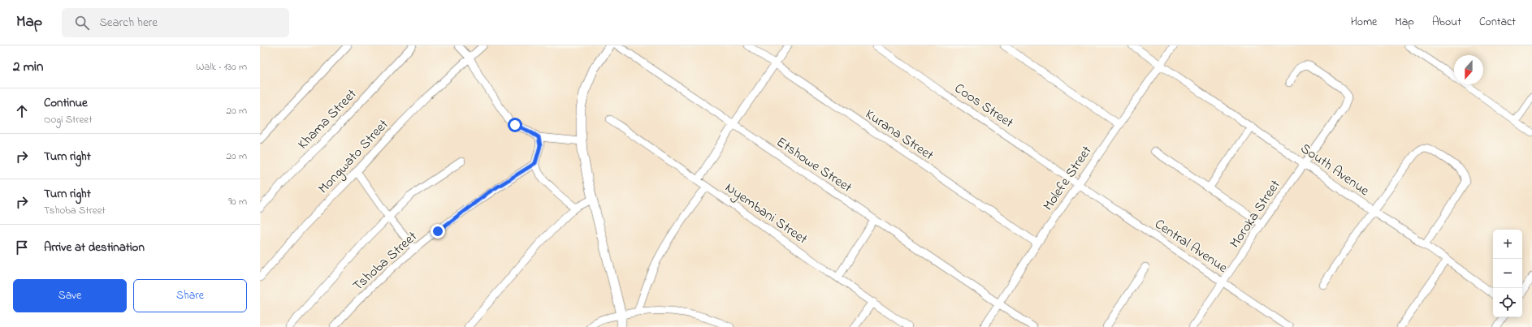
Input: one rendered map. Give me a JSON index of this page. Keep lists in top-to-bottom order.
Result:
{
  "streets": {
    "street": [
      "Coos Street",
      "Khama Street",
      "Kurana Street",
      "Mongwato Street",
      "Etshowe Street",
      "South Avenue",
      "Molefe Street",
      "Nyembani Street",
      "Moroka Street",
      "Central Avenue",
      "Tshoba Street"
    ]
  },
  "crossings": [
    ["Coos Street", "Molefe Street"],
    ["Coos Street", "Central Avenue"],
    ["Kurana Street", "Molefe Street"],
    ["Etshowe Street", "Molefe Street"],
    ["South Avenue", "Molefe Street"],
    ["South Avenue", "Moroka Street"],
    ["Molefe Street", "Central Avenue"],
    ["Moroka Street", "Central Avenue"]
  ],
  "north": "bottom",
  "page": {
    "header": "Map",
    "search": "Search here",
    "nav": [
      "Home",
      "Map",
      "About",
      "Contact"
    ],
    "heading": ["2 min", "Walk · 130 m"],
    "list": [
      ["Continue", "Oogi Street", "20 m"],
      ["Turn right", "20 m"],
      ["Turn right", "Tshoba Street", "90 m"],
      "Arrive at destination"
    ],
    "map_buttons": ["+", "−"],
    "buttons": ["Save", "Share"]
  }
}
